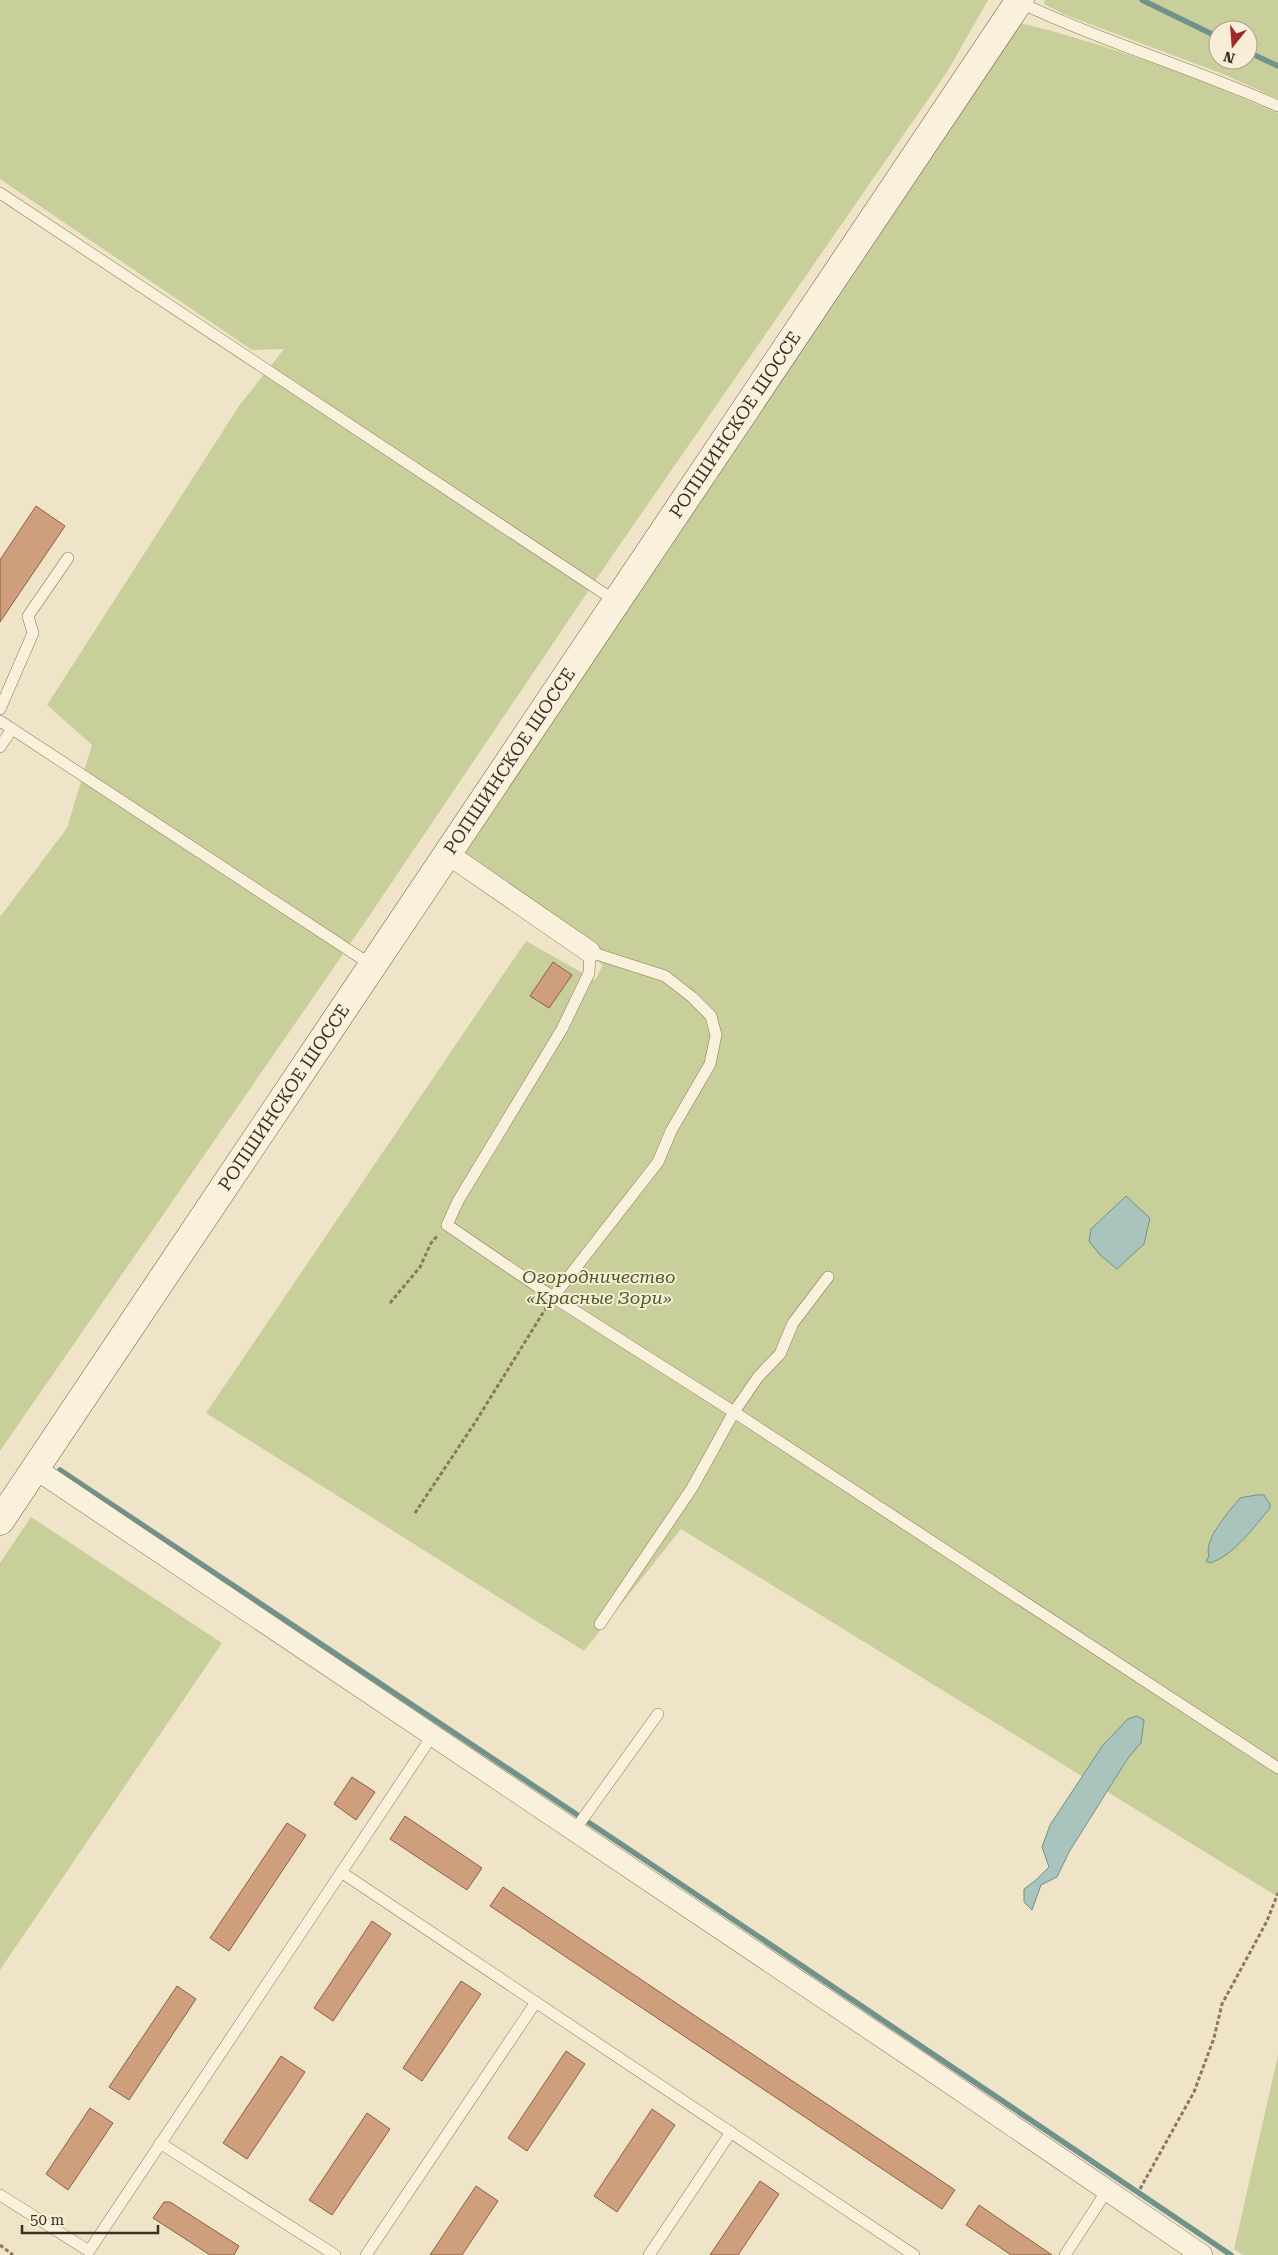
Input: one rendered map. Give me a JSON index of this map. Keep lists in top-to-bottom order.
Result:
{
  "streets": {
    "main road": ["РОПШИНСКОЕ ШОССЕ"]
  },
  "parks": ["Огородничество «Красные Зори»"],
  "scale_bar": "50 m",
  "north": "bottom"
}
